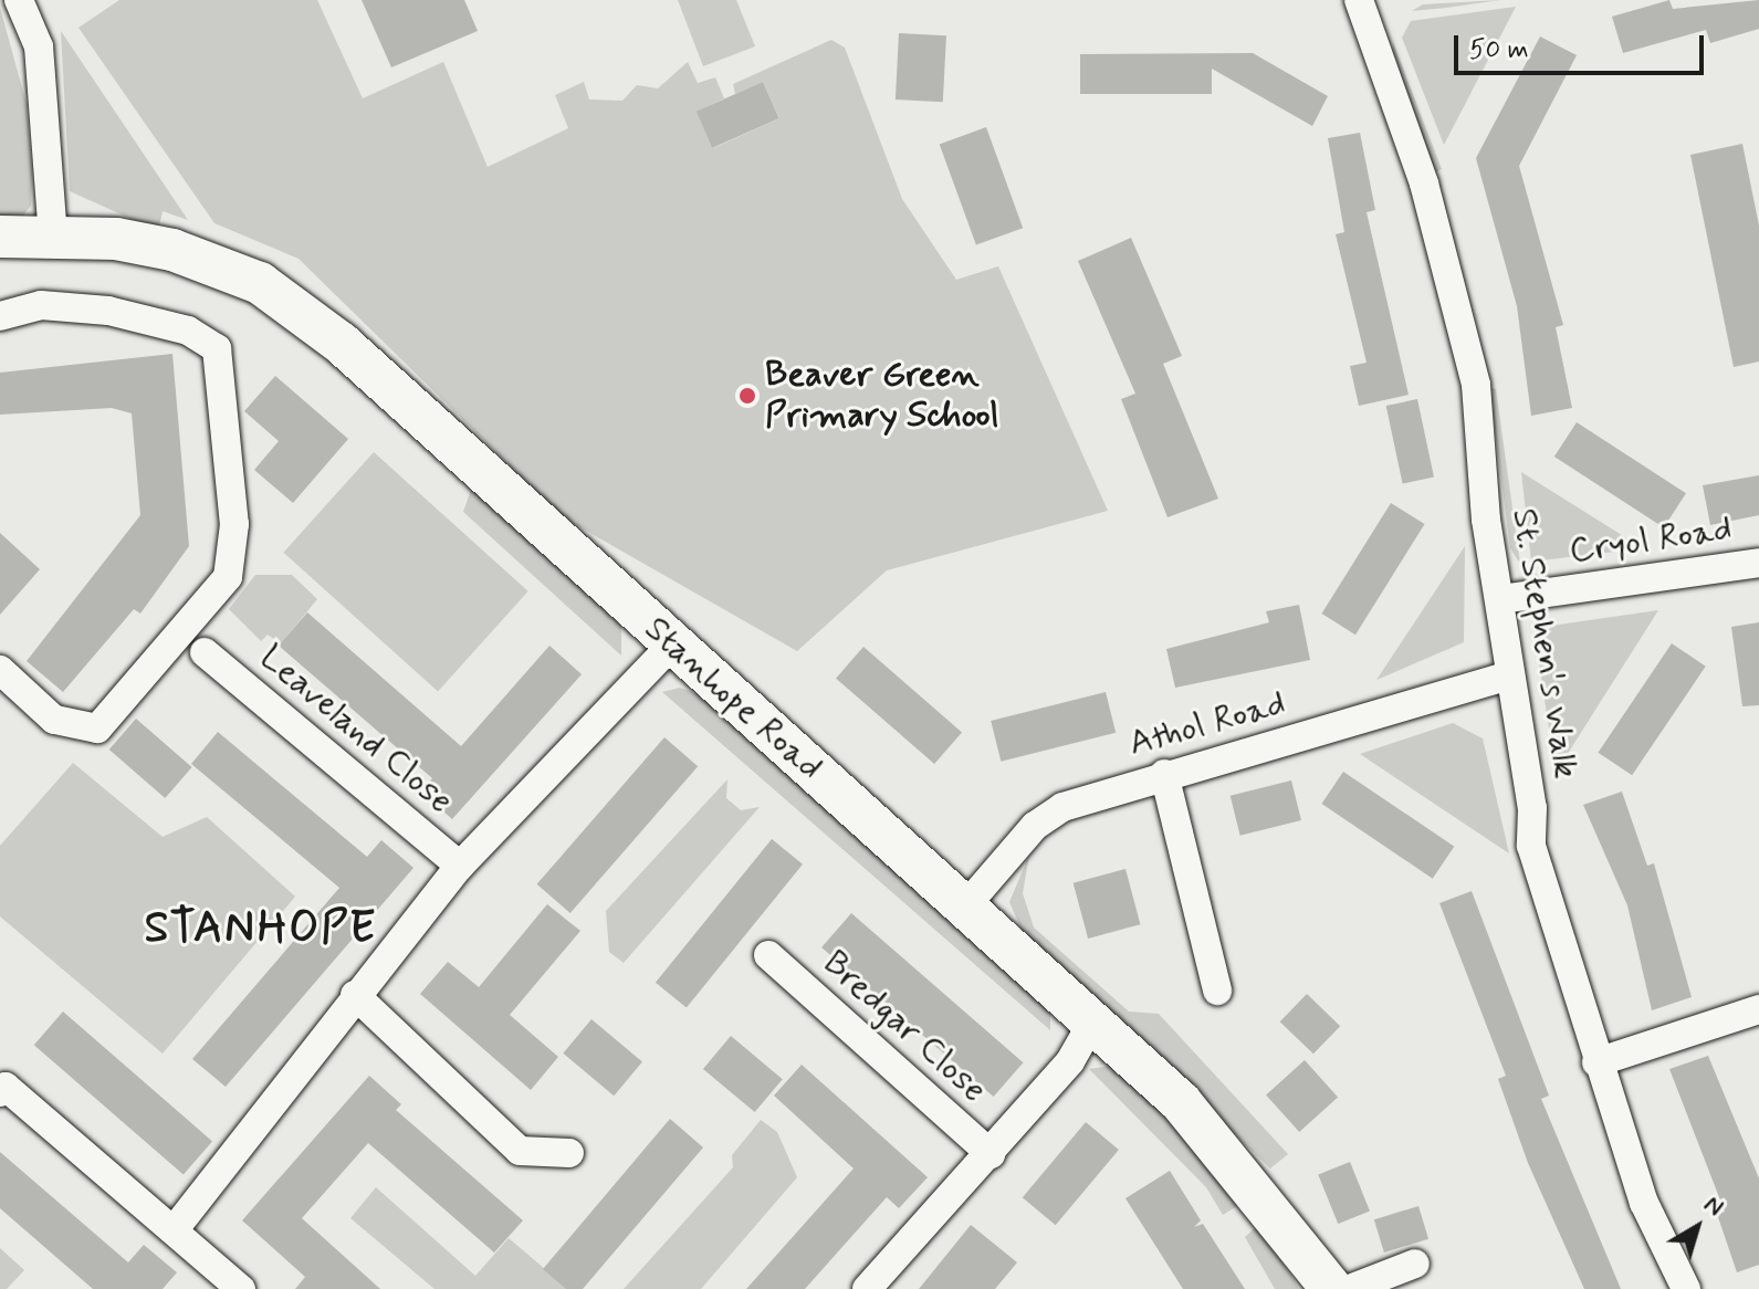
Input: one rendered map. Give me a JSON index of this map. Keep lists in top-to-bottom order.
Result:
{
  "streets": {
    "street": [
      "Cryol Road",
      "St. Stephen's Walk",
      "Stanhope Road",
      "Athol Road",
      "Leaveland Close",
      "Bredgar Close"
    ]
  },
  "crossings": [
    ["Cryol Road", "St. Stephen's Walk"],
    ["St. Stephen's Walk", "Athol Road"],
    ["Stanhope Road", "Athol Road"],
    ["Stanhope Road", "Leaveland Close"],
    ["Stanhope Road", "Bredgar Close"]
  ],
  "districts": ["STANHOPE"],
  "places": ["Beaver Green Primary School"],
  "scale_bar": "50 m",
  "north": "top right"
}
